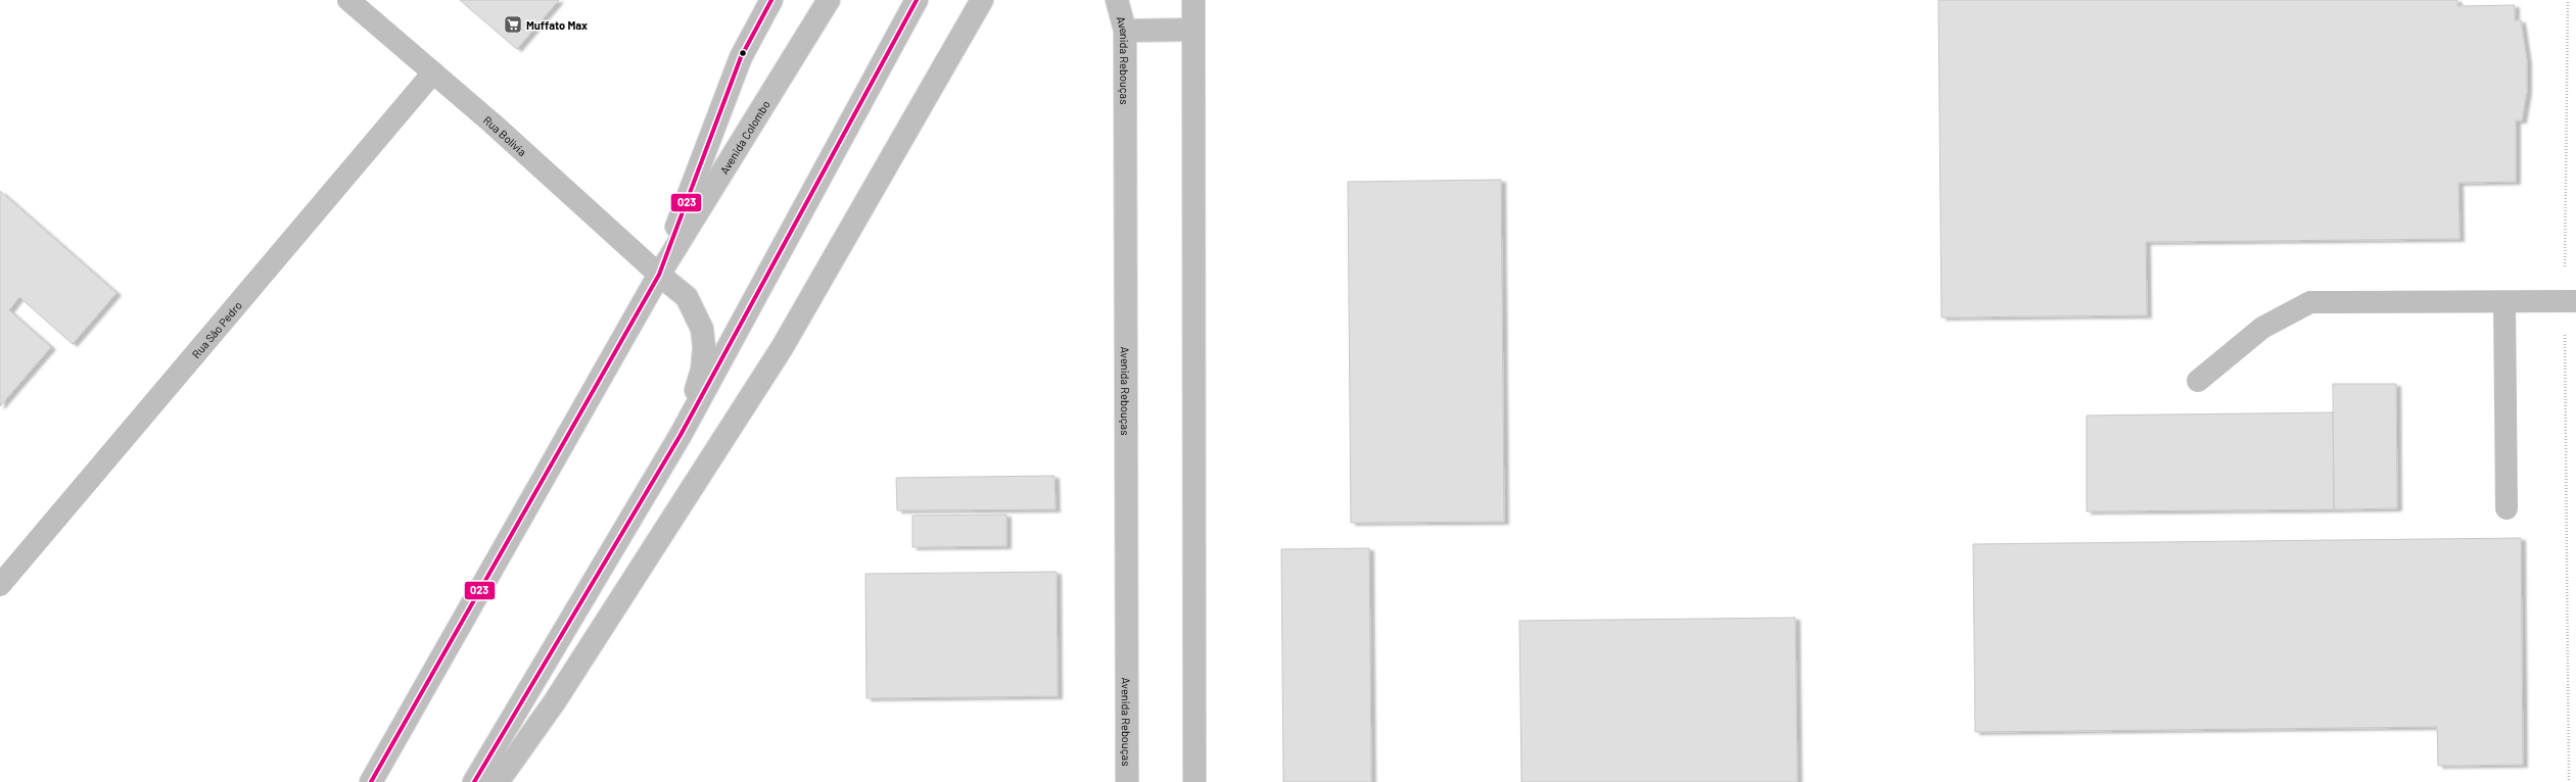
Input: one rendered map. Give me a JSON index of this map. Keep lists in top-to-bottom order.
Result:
{
  "streets": {
    "main road": [
      "Avenida Rebouças",
      "Rua Bolívia",
      "Avenida Colombo",
      "Rua São Pedro"
    ]
  },
  "crossings": [
    ["Rua Bolívia", "Avenida Colombo"],
    ["Rua Bolívia", "Rua São Pedro"]
  ],
  "places": {
    "supermarket": ["Muffato Max"]
  },
  "lines": ["transit line 023"]
}
